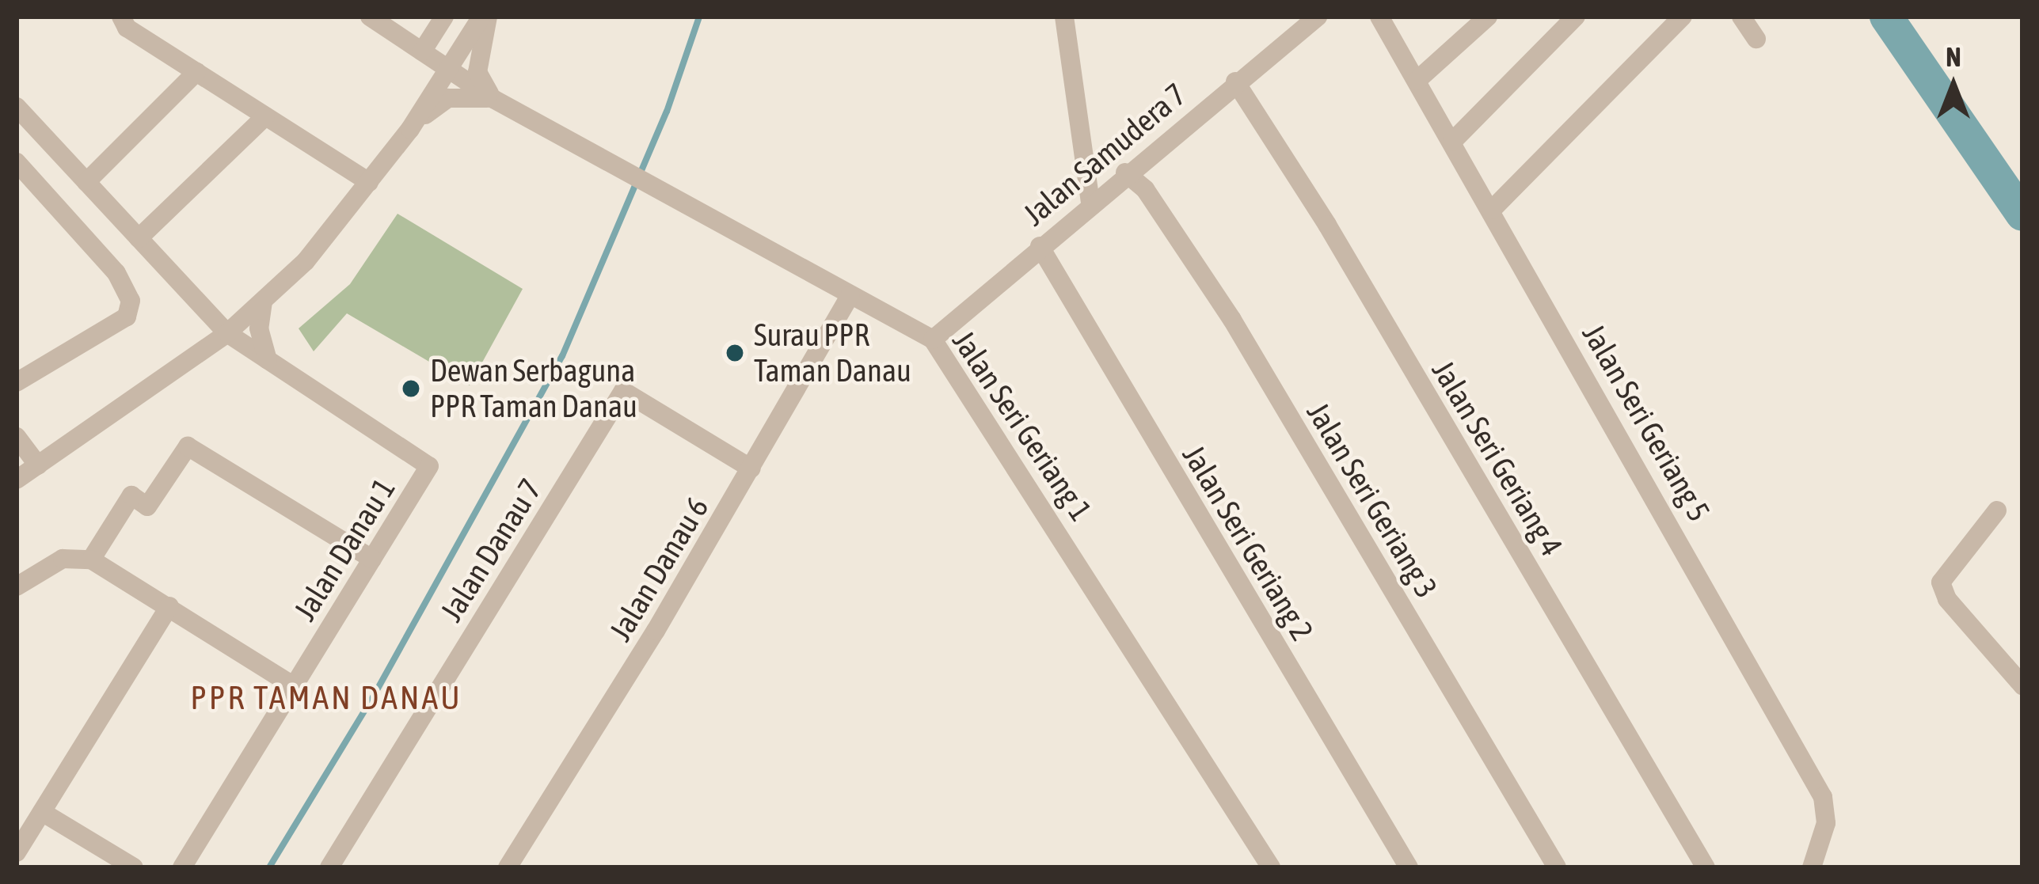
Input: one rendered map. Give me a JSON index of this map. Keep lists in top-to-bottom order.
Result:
{
  "streets": {
    "street": [
      "Jalan Samudera 7",
      "Jalan Seri Geriang 5",
      "Jalan Seri Geriang 1",
      "Jalan Seri Geriang 4",
      "Jalan Seri Geriang 3",
      "Jalan Seri Geriang 2",
      "Jalan Danau 1",
      "Jalan Danau 7",
      "Jalan Danau 6"
    ]
  },
  "crossings": [
    ["Jalan Samudera 7", "Jalan Seri Geriang 1"],
    ["Jalan Samudera 7", "Jalan Seri Geriang 4"],
    ["Jalan Samudera 7", "Jalan Seri Geriang 3"],
    ["Jalan Samudera 7", "Jalan Seri Geriang 2"],
    ["Jalan Seri Geriang 1", "Jalan Danau 6"],
    ["Jalan Danau 7", "Jalan Danau 6"]
  ],
  "districts": ["PPR TAMAN DANAU"],
  "places": ["Surau PPR Taman Danau", "Dewan Serbaguna PPR Taman Danau"],
  "north": "top"
}
